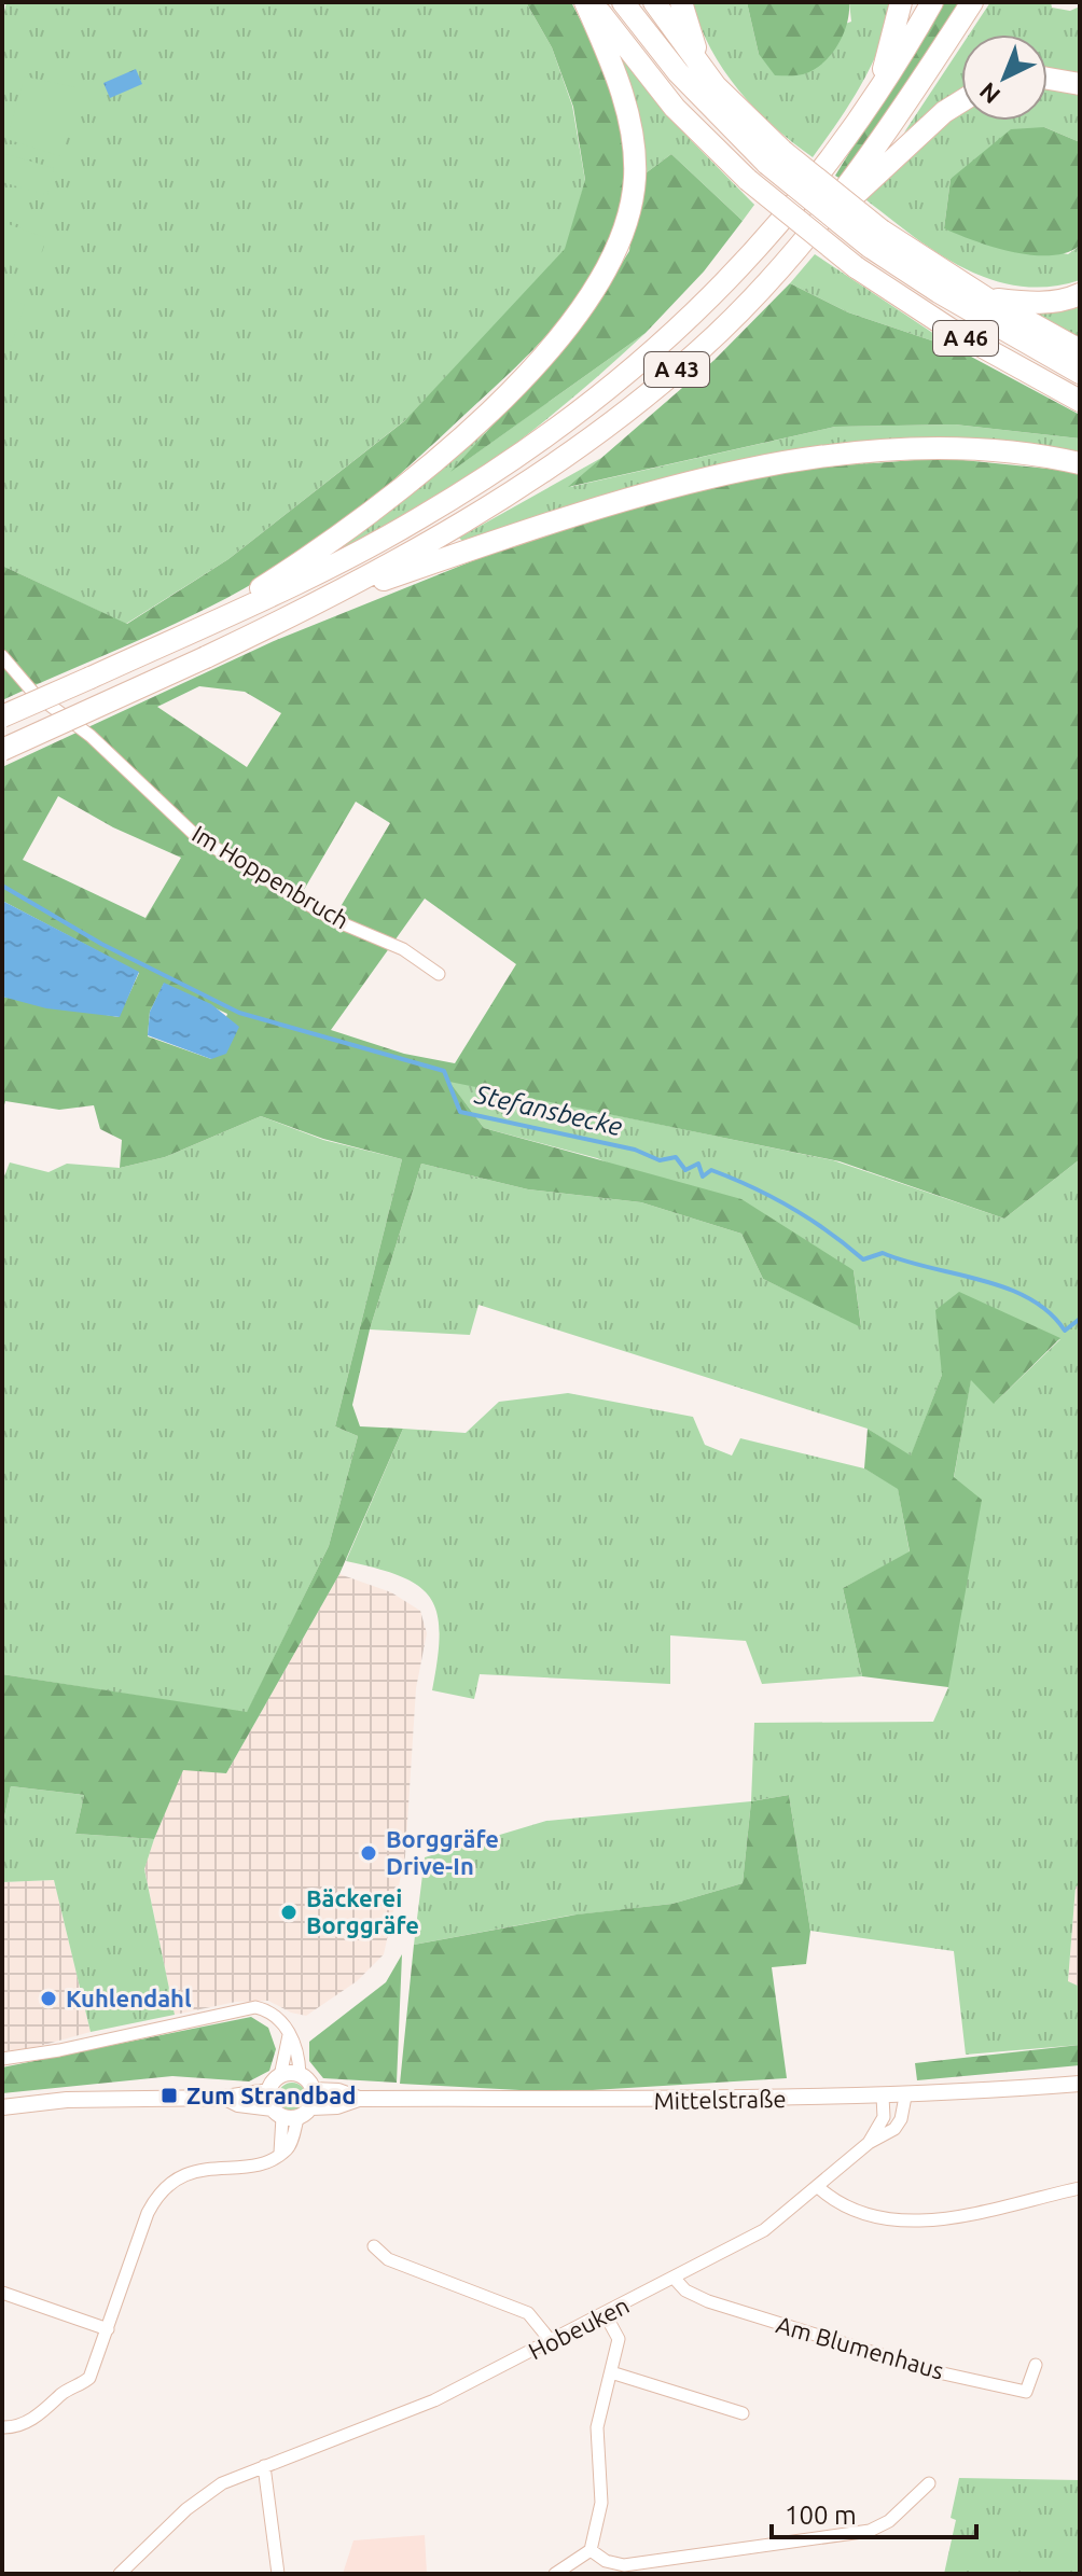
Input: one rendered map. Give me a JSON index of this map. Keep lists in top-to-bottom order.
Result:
{
  "streets": {
    "highway": ["A 46", "A 43"],
    "main road": ["Mittelstraße"],
    "street": ["Im Hoppenbruch", "Hobeuken", "Am Blumenhaus"]
  },
  "crossings": [
    ["Mittelstraße", "Hobeuken"],
    ["Hobeuken", "Am Blumenhaus"]
  ],
  "water": ["Stefansbecke"],
  "places": {
    "other": ["Borggräfe Drive-In", "Bäckerei Borggräfe", "Kuhlendahl"],
    "transit": ["Zum Strandbad"]
  },
  "scale_bar": "100 m",
  "north": "bottom left"
}
